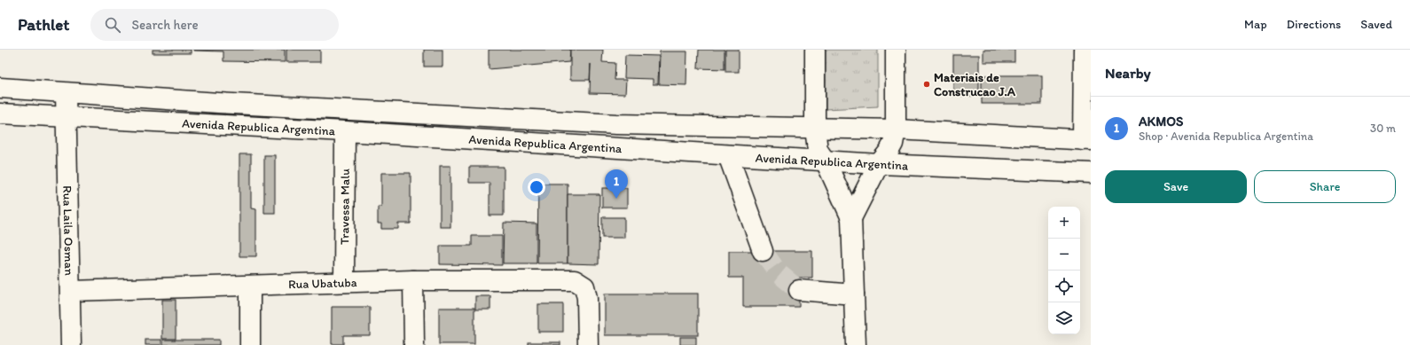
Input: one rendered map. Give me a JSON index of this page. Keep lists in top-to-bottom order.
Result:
{
  "streets": {
    "main road": [
      "Avenida Republica Argentina",
      "Travessa Malu",
      "Rua Laila Osman",
      "Rua Ubatuba"
    ]
  },
  "crossings": [
    ["Avenida Republica Argentina", "Travessa Malu"],
    ["Avenida Republica Argentina", "Rua Laila Osman"],
    ["Travessa Malu", "Rua Ubatuba"],
    ["Rua Laila Osman", "Rua Ubatuba"]
  ],
  "places": ["Materiais de Construcao J.A"],
  "page": {
    "header": "Pathlet",
    "search": "Search here",
    "nav": ["Map", "Directions", "Saved"],
    "heading": "Nearby",
    "list": [
      {
        "mark": "1",
        "name": "AKMOS",
        "note": "Shop · Avenida Republica Argentina",
        "value": "30 m"
      }
    ],
    "buttons": ["Save", "Share"],
    "pins": "1",
    "map_buttons": ["+", "−"]
  }
}
